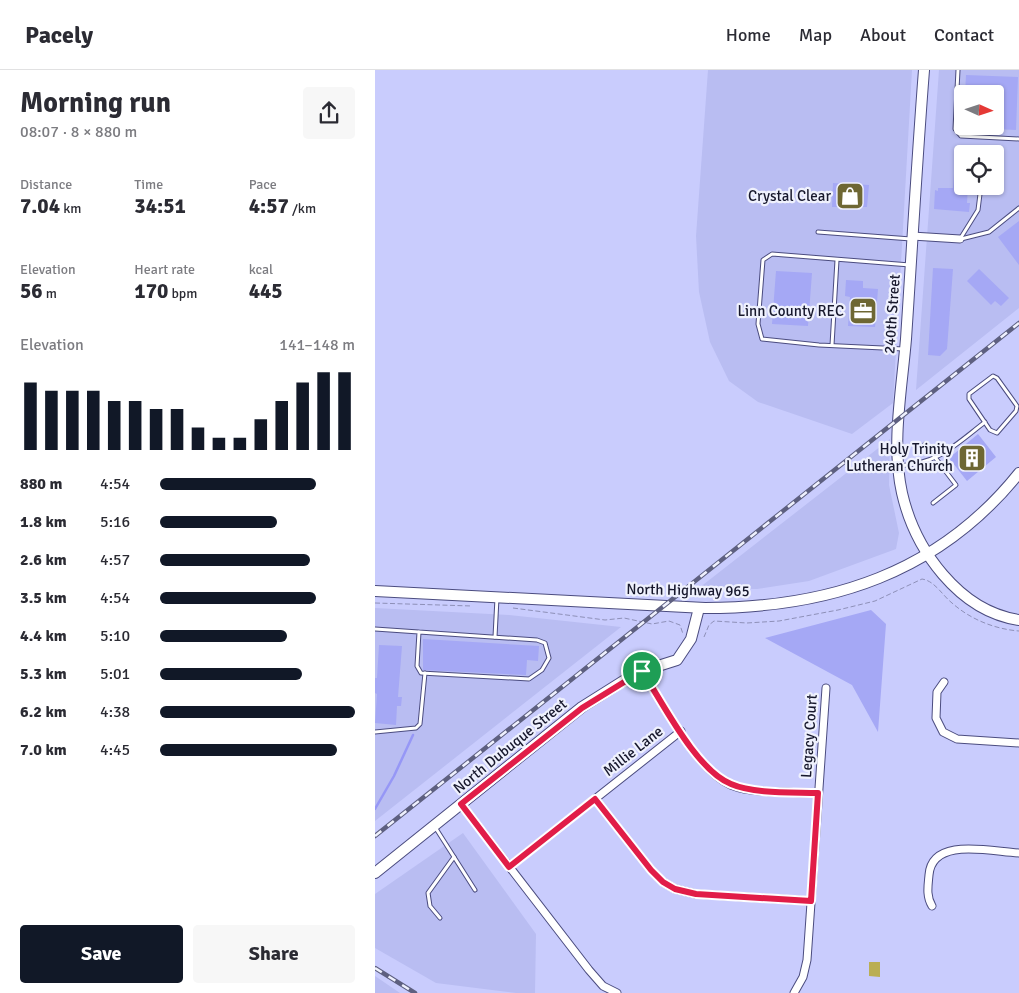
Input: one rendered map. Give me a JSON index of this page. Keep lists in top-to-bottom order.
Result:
{
  "streets": {
    "street": [
      "240th Street",
      "North Highway 965",
      "Legacy Court",
      "North Dubuque Street",
      "Millie Lane"
    ]
  },
  "crossings": [
    ["240th Street", "North Highway 965"],
    ["North Highway 965", "North Dubuque Street"]
  ],
  "places": {
    "shop": ["Crystal Clear"],
    "office": ["Linn County REC"],
    "building": ["Holy Trinity Lutheran Church"]
  },
  "north": "right",
  "page": {
    "header": "Pacely",
    "nav": [
      "Home",
      "Map",
      "About",
      "Contact"
    ],
    "heading": ["Morning run", "08:07 · 8 × 880 m"],
    "stats": [
      ["Distance", "7.04 km"],
      ["Time", "34:51"],
      ["Pace", "4:57 /km"],
      ["Elevation", "56 m"],
      ["Heart rate", "170 bpm"],
      ["kcal", "445"]
    ],
    "chart": ["Elevation", "141–148 m"],
    "list": [
      {
        "name": "880 m",
        "note": "4:54"
      },
      {
        "name": "1.8 km",
        "note": "5:16"
      },
      {
        "name": "2.6 km",
        "note": "4:57"
      },
      {
        "name": "3.5 km",
        "note": "4:54"
      },
      {
        "name": "4.4 km",
        "note": "5:10"
      },
      {
        "name": "5.3 km",
        "note": "5:01"
      },
      {
        "name": "6.2 km",
        "note": "4:38"
      },
      {
        "name": "7.0 km",
        "note": "4:45"
      }
    ],
    "buttons": ["Save", "Share"]
  }
}
